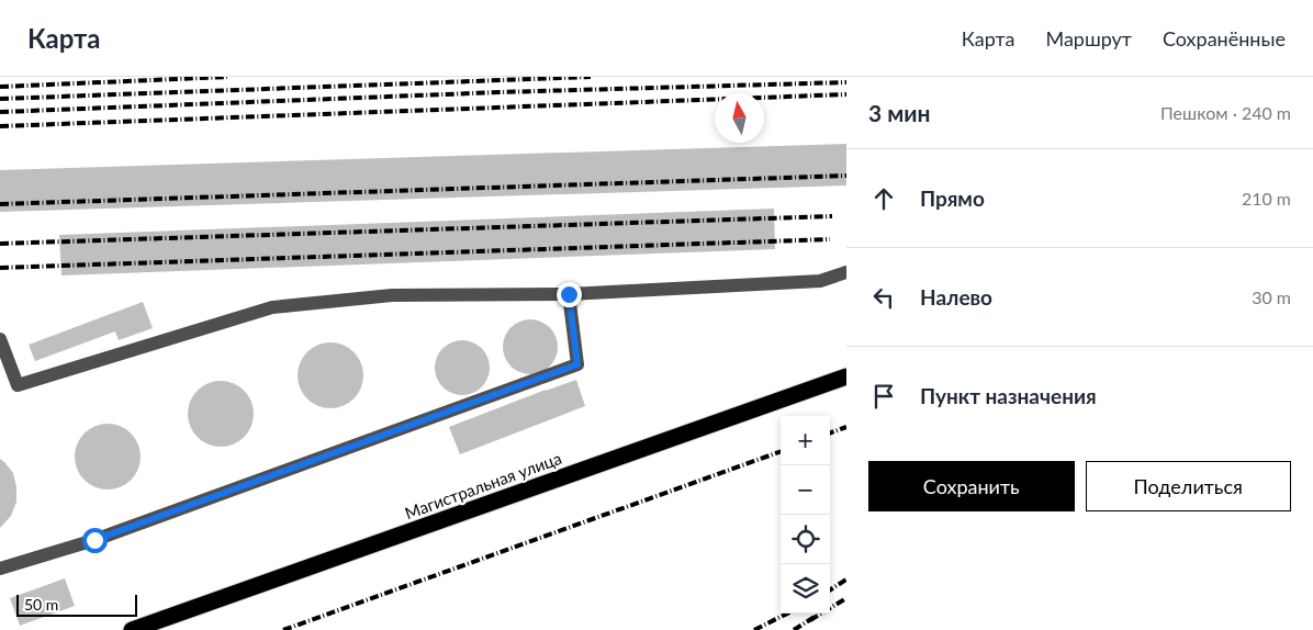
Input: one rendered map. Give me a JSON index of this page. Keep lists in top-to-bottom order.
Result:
{
  "streets": {
    "highway": ["Магистральная улица"]
  },
  "scale_bar": "50 m",
  "north": "top",
  "page": {
    "header": "Карта",
    "nav": ["Карта", "Маршрут", "Сохранённые"],
    "heading": ["3 мин", "Пешком · 240 m"],
    "list": [
      ["Прямо", "210 m"],
      ["Налево", "30 m"],
      "Пункт назначения"
    ],
    "map_buttons": ["+", "−"],
    "buttons": ["Сохранить", "Поделиться"],
    "scale": "50 m"
  }
}
